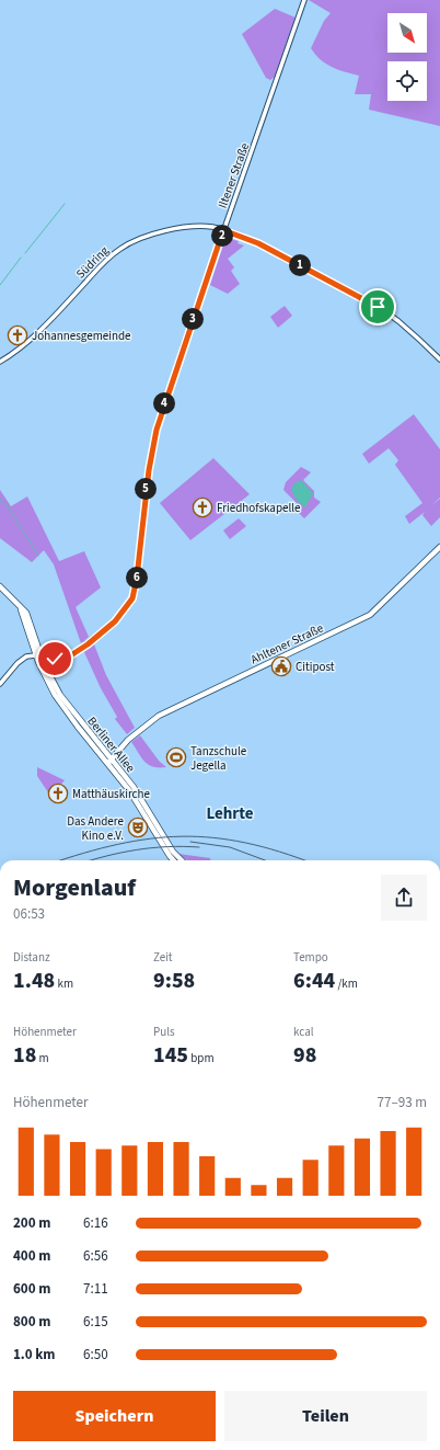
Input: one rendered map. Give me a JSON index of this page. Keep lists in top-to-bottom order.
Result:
{
  "streets": {
    "main road": ["Ahltener Straße", "Berliner Allee"],
    "street": ["Iltener Straße", "Südring"]
  },
  "crossings": [
    ["Iltener Straße", "Südring"],
    ["Iltener Straße", "Berliner Allee"],
    ["Ahltener Straße", "Berliner Allee"]
  ],
  "districts": ["Lehrte"],
  "places": {
    "church": ["Johannesgemeinde", "Friedhofskapelle", "Matthäuskirche"],
    "public building": ["Citipost"],
    "sports": ["Tanzschule Jegella"],
    "theatre": ["Das Andere Kino e.V."]
  },
  "north": "bottom right",
  "page": {
    "pins": [
      "2",
      "1",
      "3",
      "4",
      "5",
      "6"
    ],
    "heading": ["Morgenlauf", "06:53"],
    "stats": [
      ["Distanz", "1.48 km"],
      ["Zeit", "9:58"],
      ["Tempo", "6:44 /km"],
      ["Höhenmeter", "18 m"],
      ["Puls", "145 bpm"],
      ["kcal", "98"]
    ],
    "chart": ["Höhenmeter", "77–93 m"],
    "list": [
      {
        "name": "200 m",
        "note": "6:16"
      },
      {
        "name": "400 m",
        "note": "6:56"
      },
      {
        "name": "600 m",
        "note": "7:11"
      },
      {
        "name": "800 m",
        "note": "6:15"
      },
      {
        "name": "1.0 km",
        "note": "6:50"
      }
    ],
    "buttons": ["Speichern", "Teilen"]
  }
}
